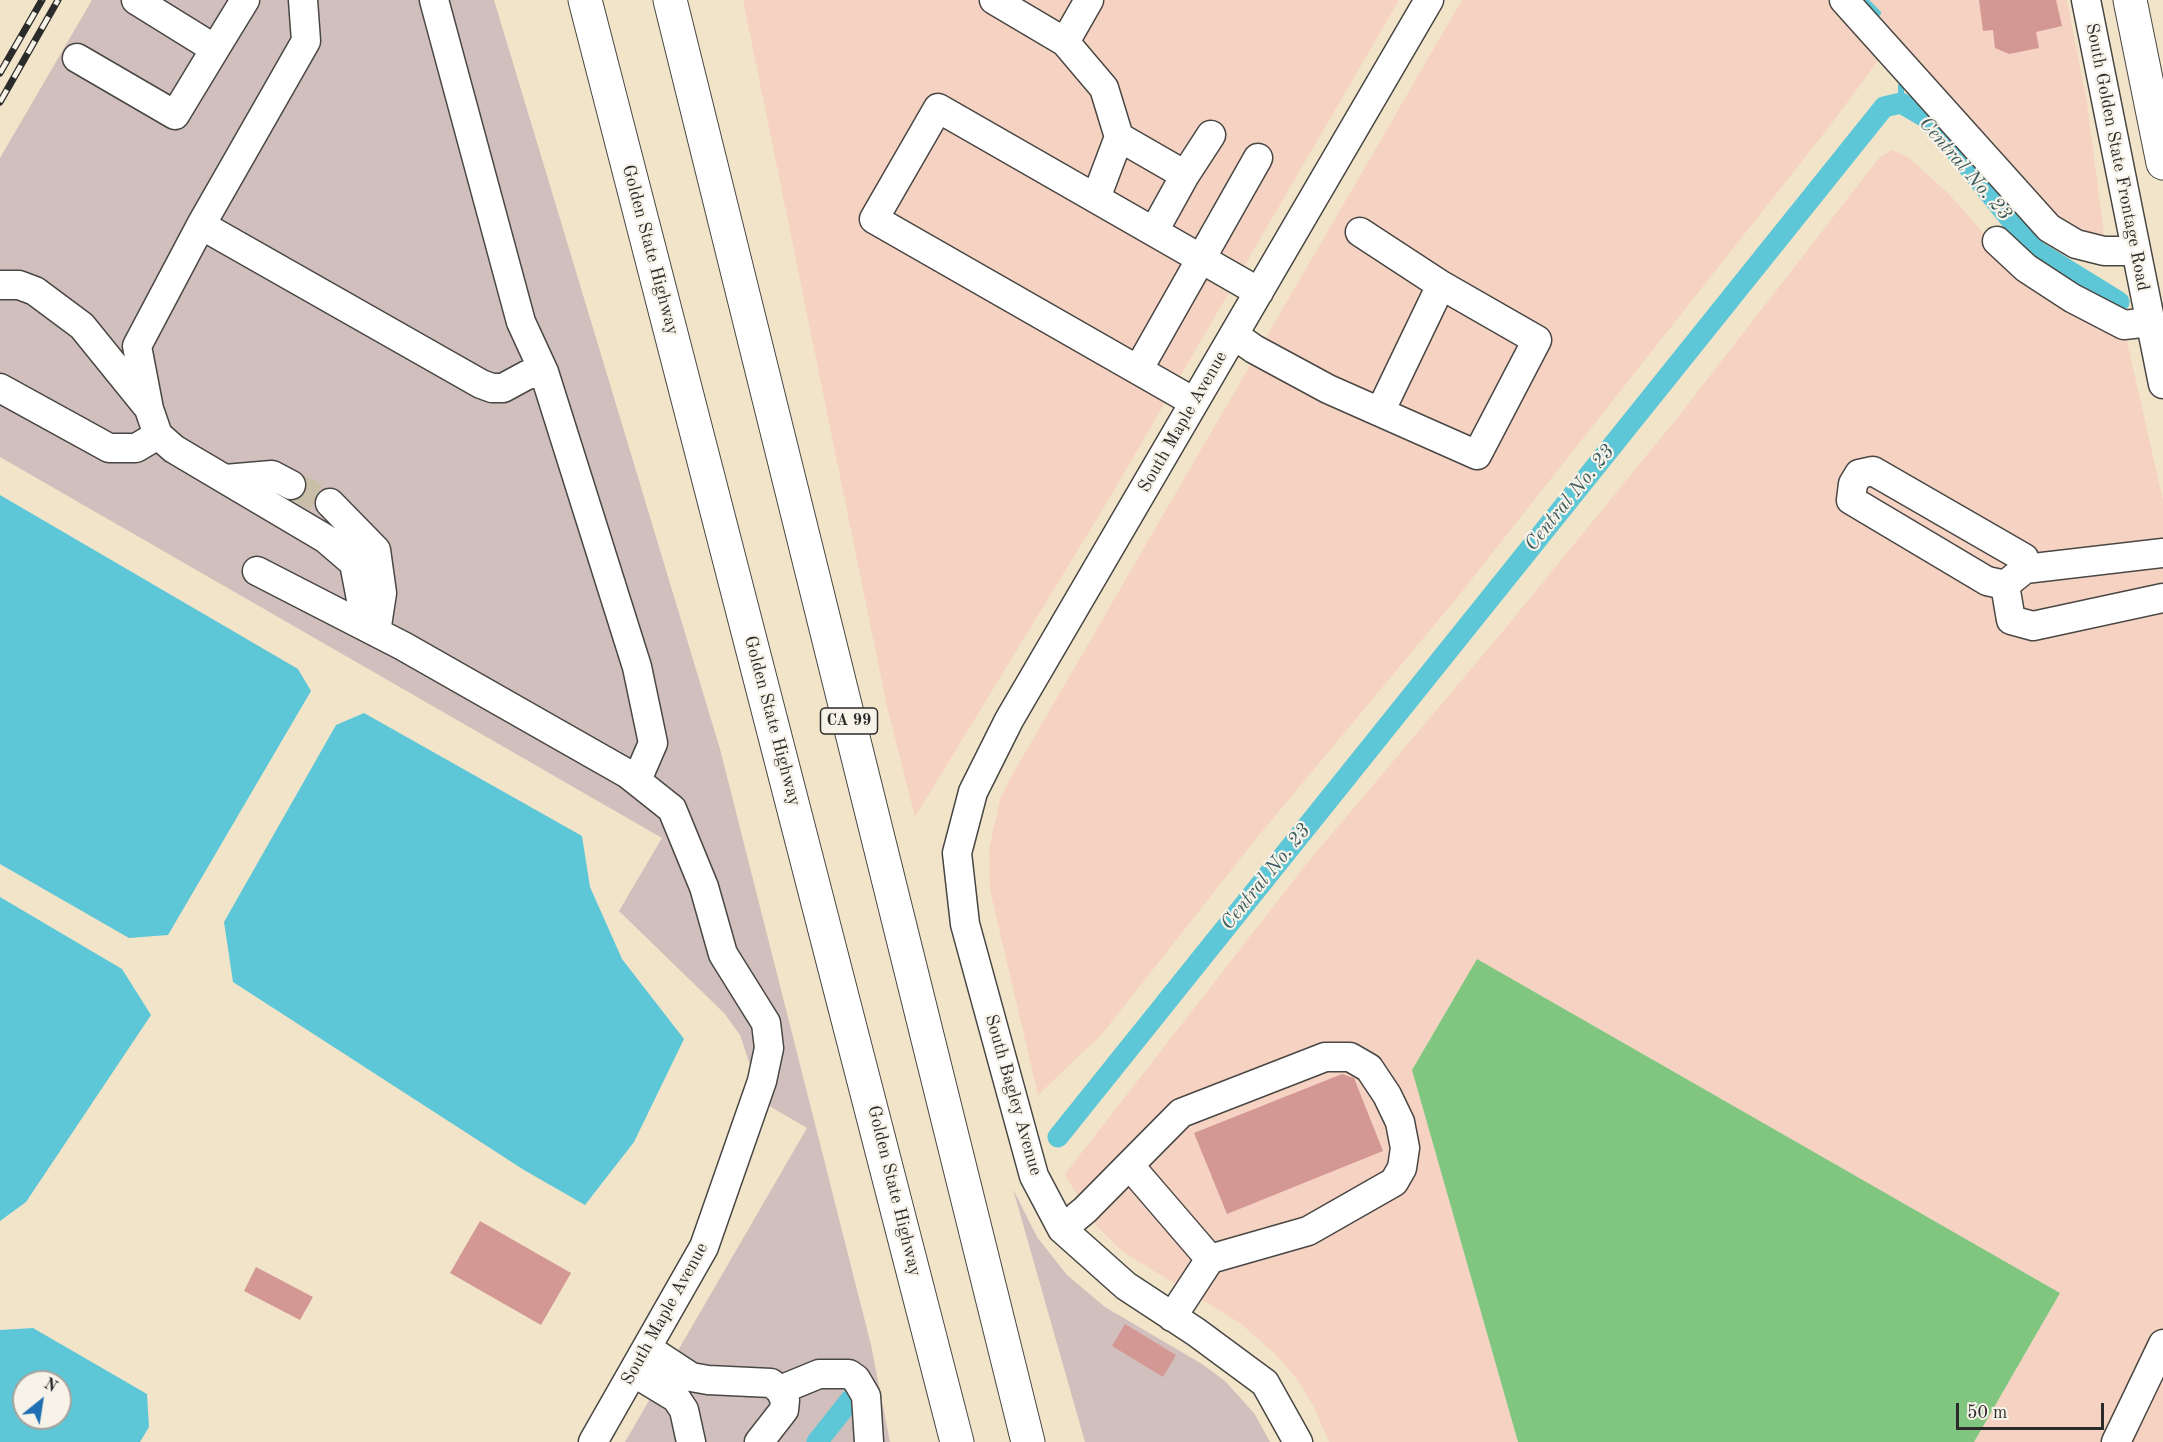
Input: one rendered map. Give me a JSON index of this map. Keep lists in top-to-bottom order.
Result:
{
  "streets": {
    "main road": ["Golden State Highway", "CA 99"],
    "street": ["South Golden State Frontage Road", "South Maple Avenue", "South Bagley Avenue"]
  },
  "crossings": [
    ["South Maple Avenue", "South Bagley Avenue"]
  ],
  "water": ["Central No. 23"],
  "scale_bar": "50 m",
  "north": "top right"
}
